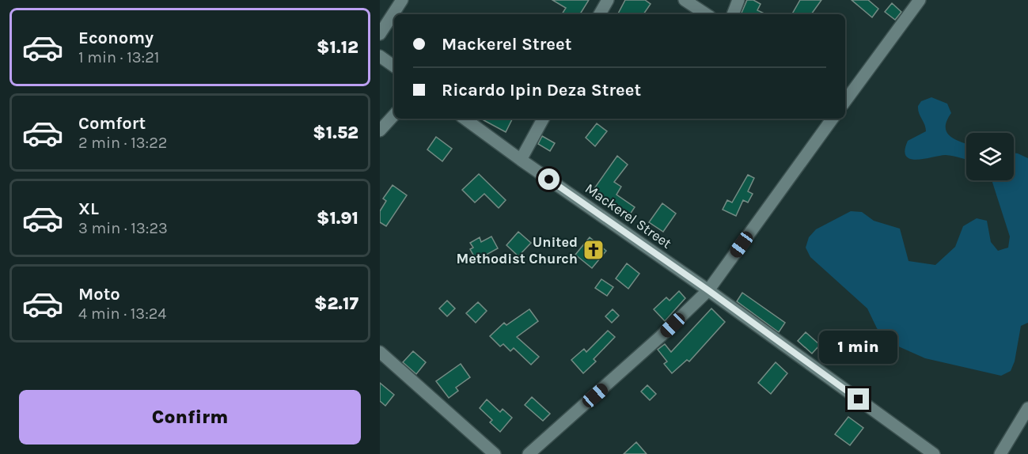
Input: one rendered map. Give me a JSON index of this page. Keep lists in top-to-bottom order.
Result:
{
  "streets": {
    "street": ["Mackerel Street"]
  },
  "places": {
    "church": ["United Methodist Church"]
  },
  "page": {
    "list": [
      {
        "name": "Economy",
        "note": "1 min · 13:21",
        "value": "$1.12"
      },
      {
        "name": "Comfort",
        "note": "2 min · 13:22",
        "value": "$1.52"
      },
      {
        "name": "XL",
        "note": "3 min · 13:23",
        "value": "$1.91"
      },
      {
        "name": "Moto",
        "note": "4 min · 13:24",
        "value": "$2.17"
      }
    ],
    "banner": ["Mackerel Street", "Ricardo Ipin Deza Street"],
    "bubble": "1 min",
    "buttons": "Confirm"
  }
}
